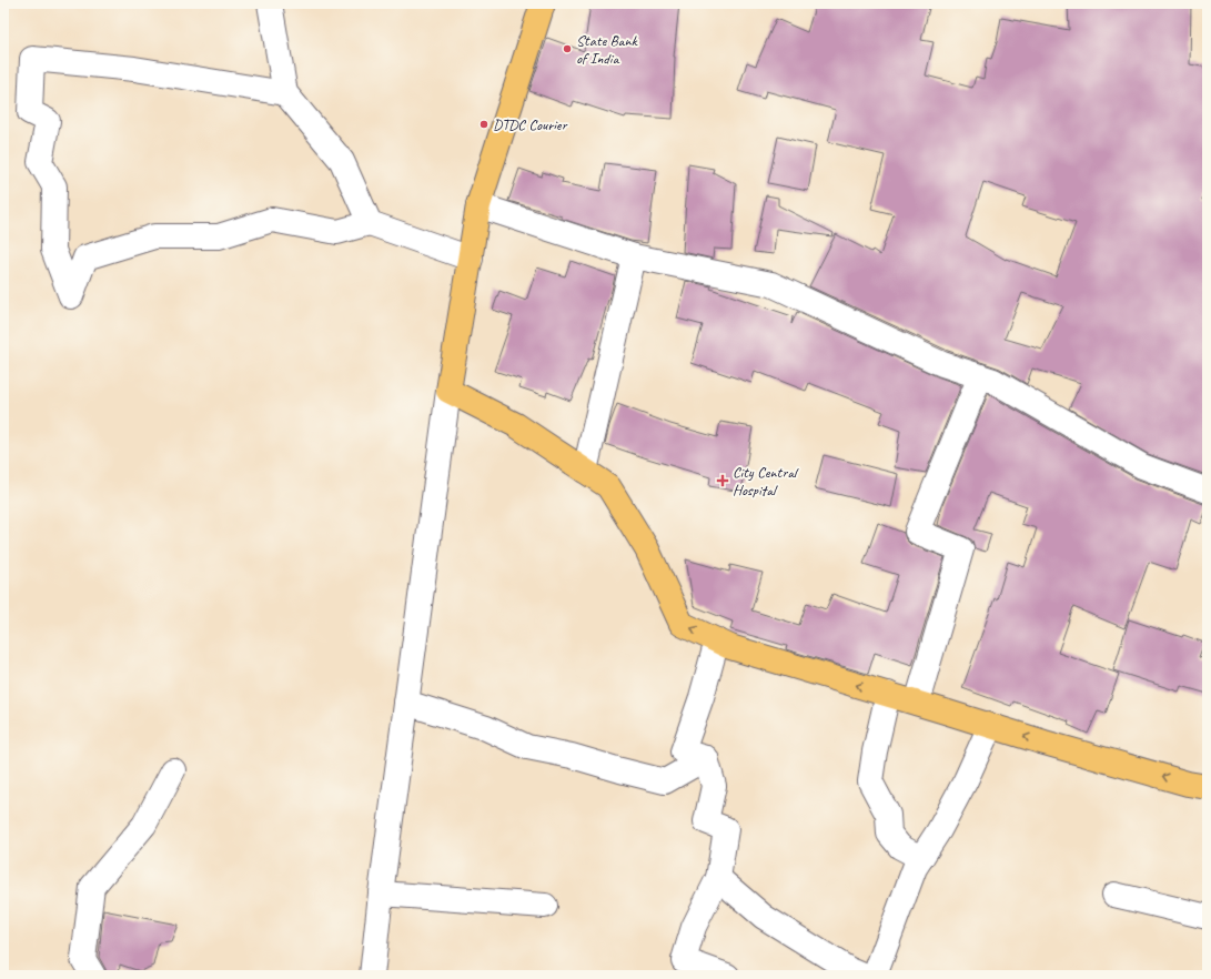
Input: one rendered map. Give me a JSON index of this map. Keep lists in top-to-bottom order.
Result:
{
  "places": {
    "other": ["State Bank of India", "DTDC Courier"],
    "health": ["City Central Hospital"]
  }
}
